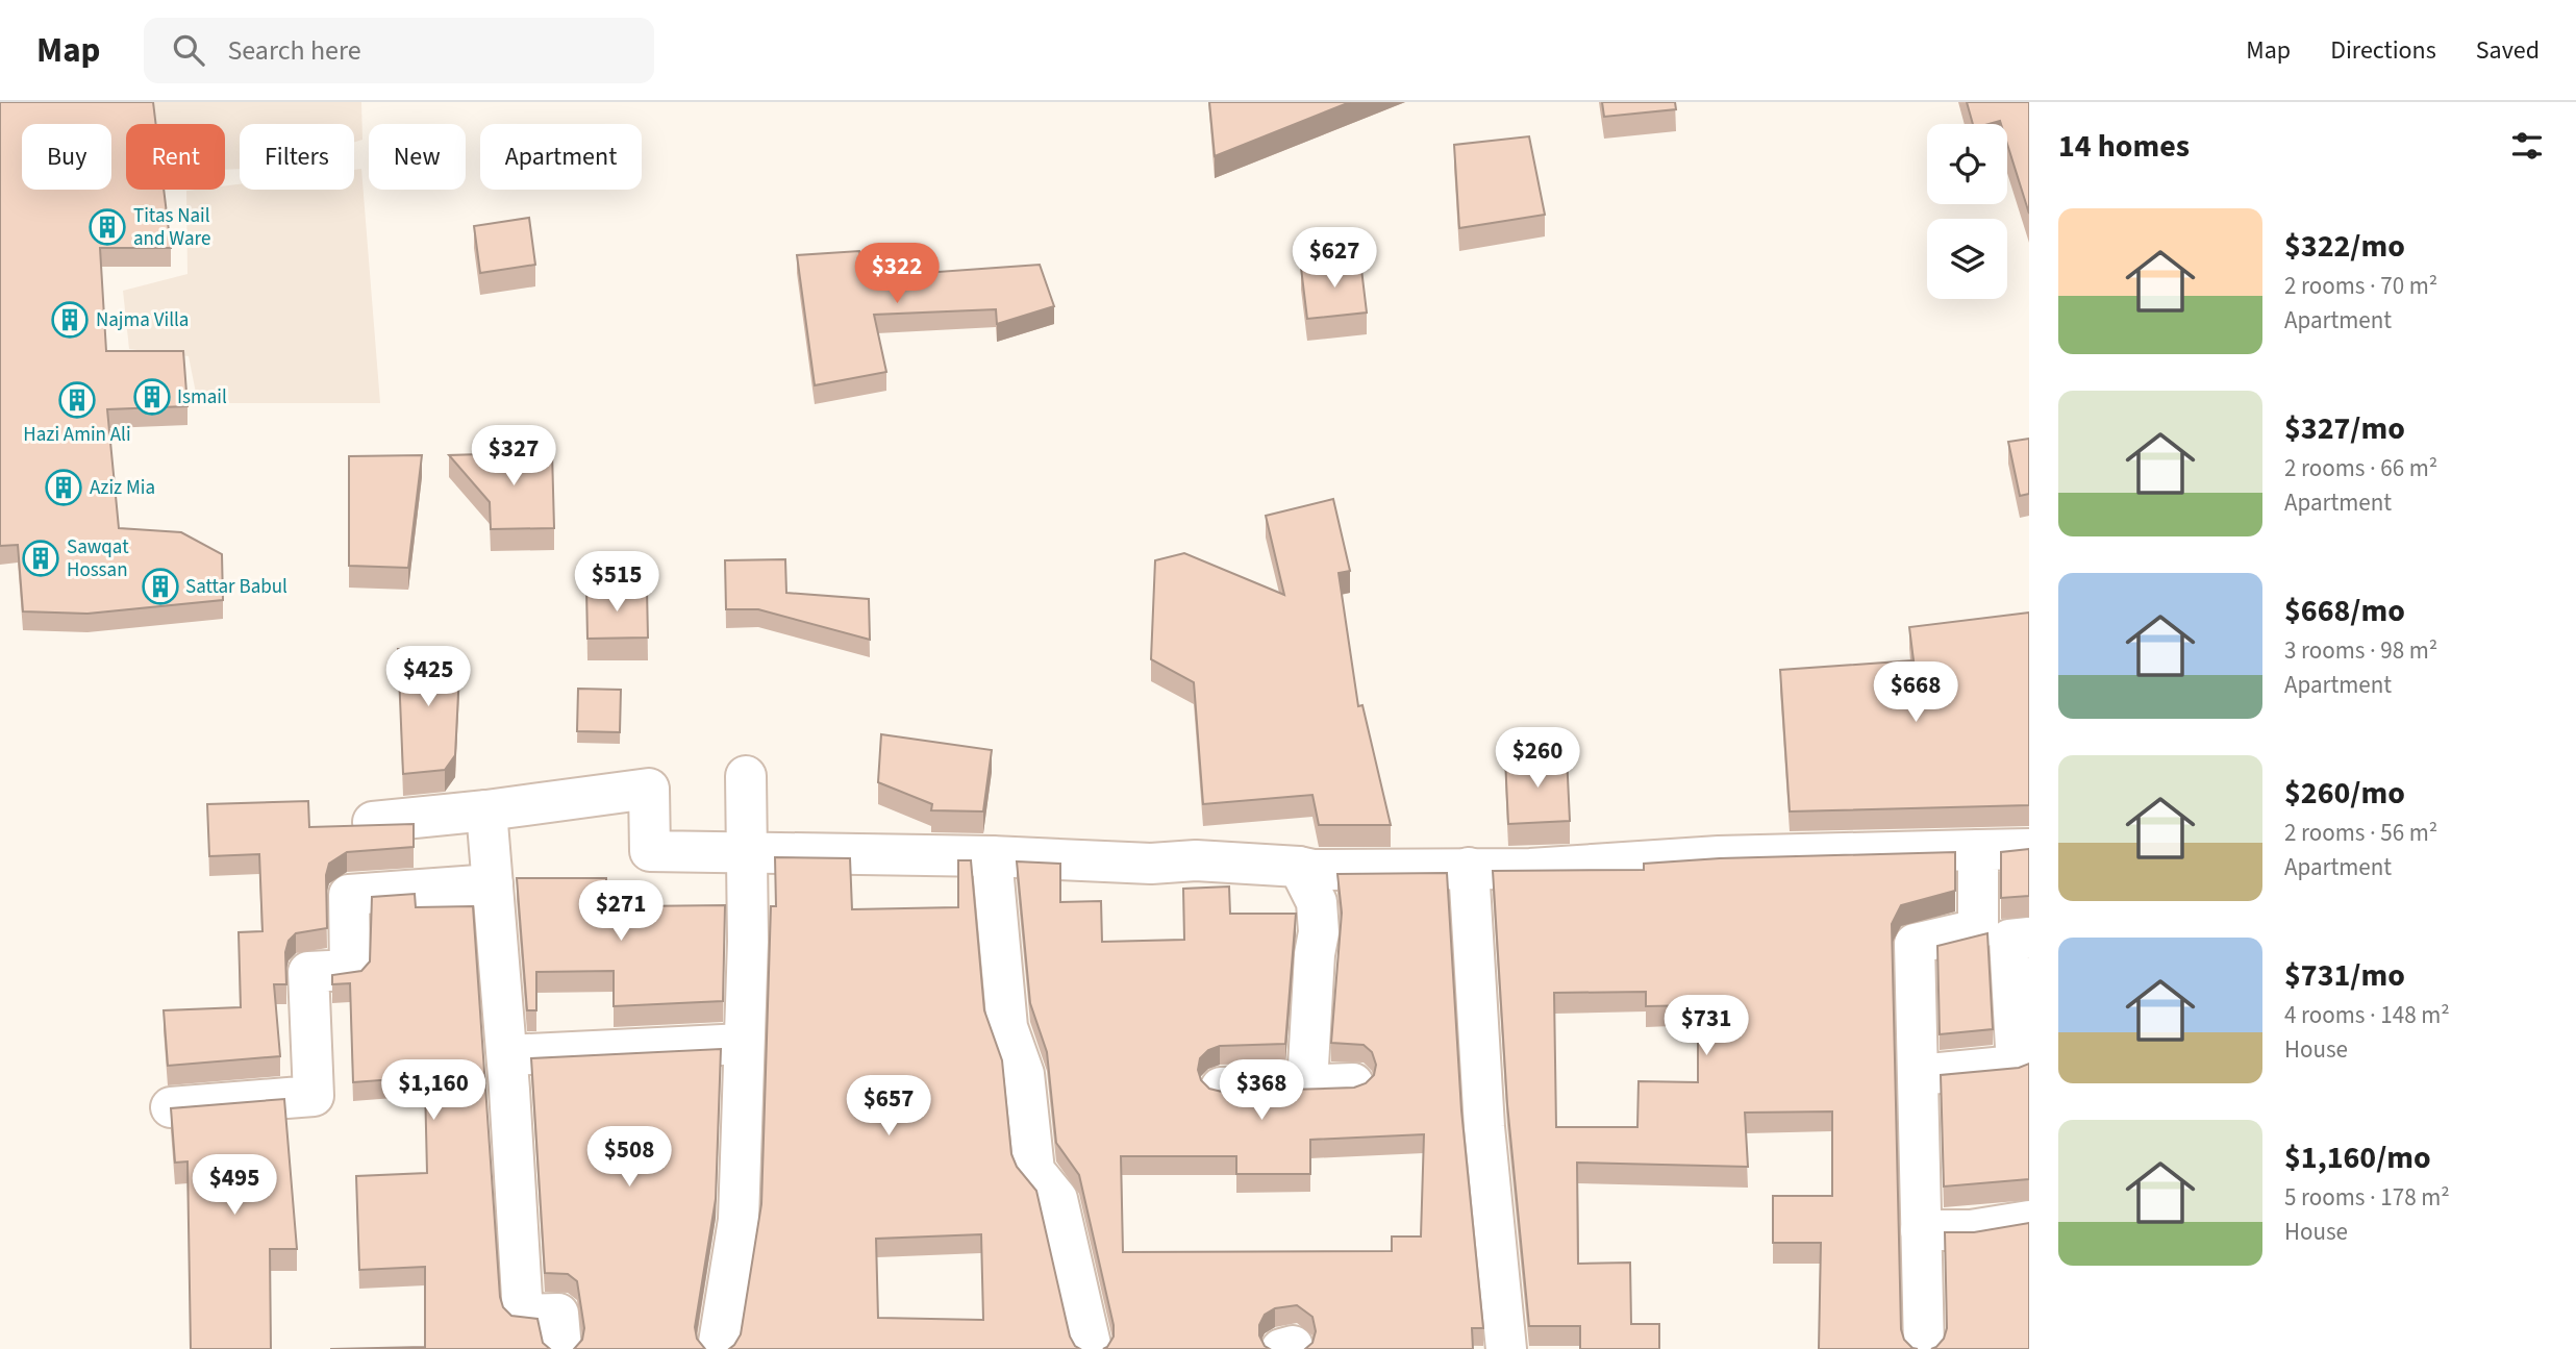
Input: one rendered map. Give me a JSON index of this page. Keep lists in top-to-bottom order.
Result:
{
  "places": {
    "building": [
      "Titas Nail and Ware",
      "Najma Villa",
      "Ismail",
      "Hazi Amin Ali",
      "Aziz Mia",
      "Sawqat Hossan",
      "Sattar Babul"
    ]
  },
  "page": {
    "header": "Map",
    "search": "Search here",
    "nav": ["Map", "Directions", "Saved"],
    "heading": "14 homes",
    "chip": [
      "Buy",
      "Rent",
      "Filters",
      "New",
      "Apartment"
    ],
    "list": [
      {
        "name": "$322/mo",
        "note": "2 rooms · 70 m² · Apartment"
      },
      {
        "name": "$327/mo",
        "note": "2 rooms · 66 m² · Apartment"
      },
      {
        "name": "$668/mo",
        "note": "3 rooms · 98 m² · Apartment"
      },
      {
        "name": "$260/mo",
        "note": "2 rooms · 56 m² · Apartment"
      },
      {
        "name": "$731/mo",
        "note": "4 rooms · 148 m² · House"
      },
      {
        "name": "$1,160/mo",
        "note": "5 rooms · 178 m² · House"
      }
    ],
    "price": [
      "$627",
      "$322",
      "$327",
      "$515",
      "$425",
      "$668",
      "$260",
      "$271",
      "$731",
      "$1,160",
      "$368",
      "$657",
      "$508",
      "$495"
    ]
  }
}
